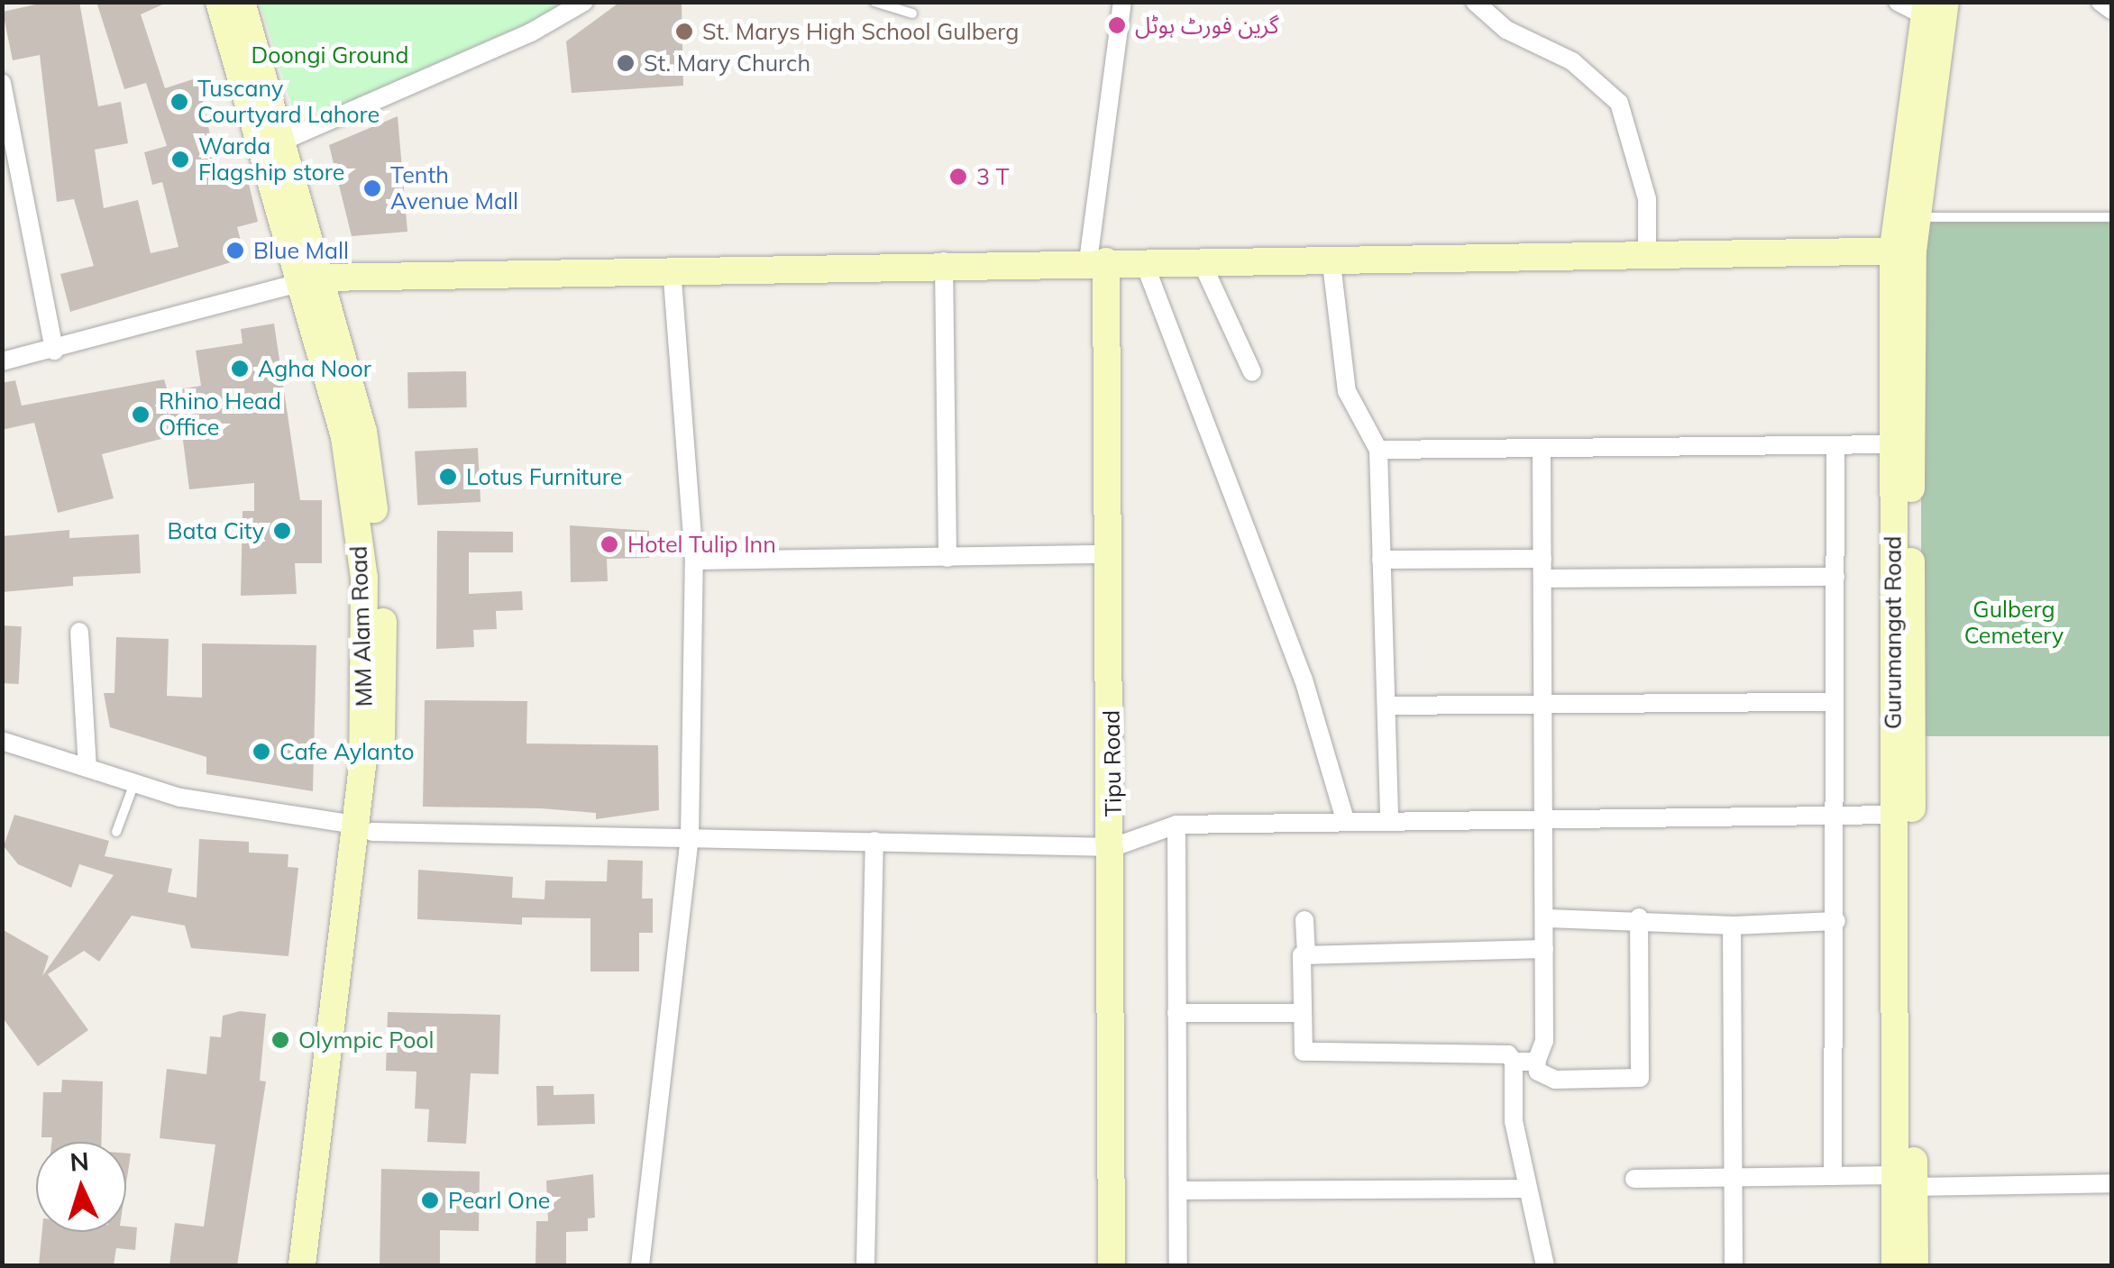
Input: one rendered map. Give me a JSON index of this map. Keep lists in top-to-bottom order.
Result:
{
  "streets": {
    "street": ["MM Alam Road", "Gurumangat Road", "Tipu Road"]
  },
  "parks": ["Doongi Ground", "Gulberg Cemetery"],
  "places": [
    "گرین فورٹ ہوٹل",
    "St. Marys High School Gulberg",
    "St. Mary Church",
    "Tuscany Courtyard Lahore",
    "Warda Flagship store",
    "3 T",
    "Tenth Avenue Mall",
    "Blue Mall",
    "Agha Noor",
    "Rhino Head Office",
    "Lotus Furniture",
    "Bata City",
    "Hotel Tulip Inn",
    "Cafe Aylanto",
    "Olympic Pool",
    "Pearl One"
  ],
  "north": "top"
}
